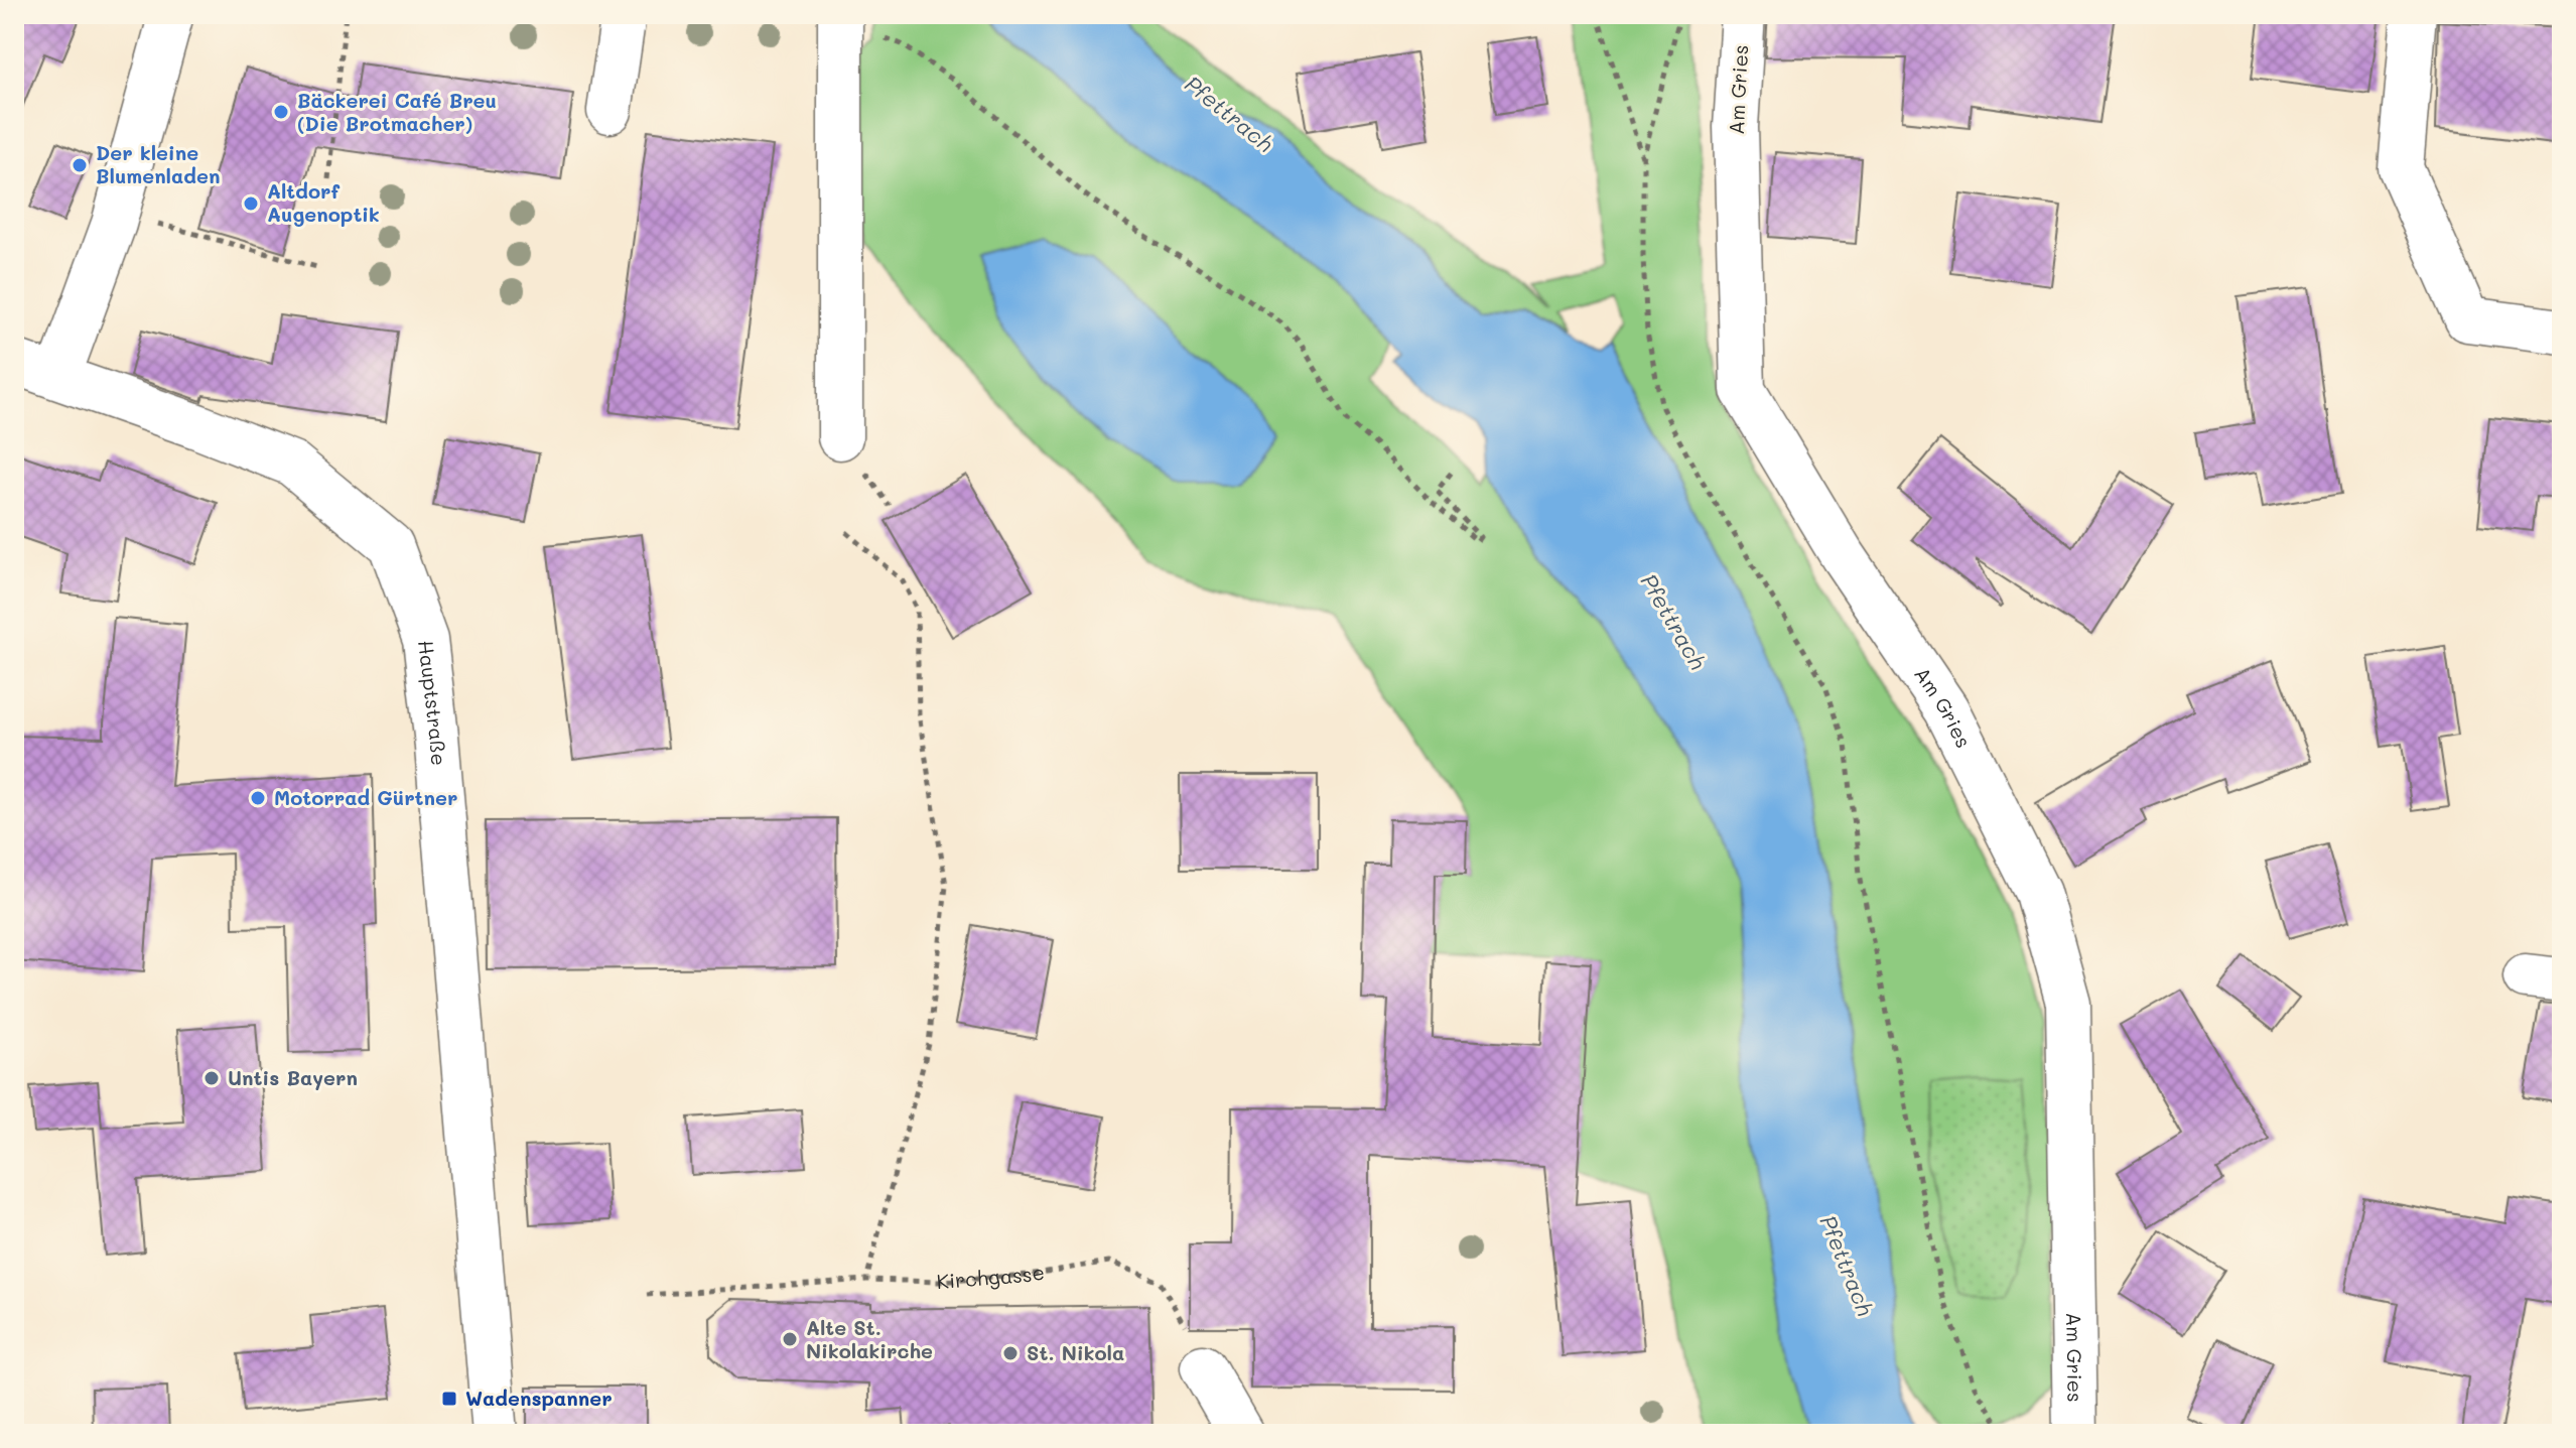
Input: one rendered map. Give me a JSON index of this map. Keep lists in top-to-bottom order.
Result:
{
  "streets": {
    "street": ["Am Gries", "Hauptstraße"],
    "path": ["Kirchgasse"]
  },
  "water": ["Pfettrach"],
  "places": {
    "other": [
      "Bäckerei Café Breu (Die Brotmacher)",
      "Der kleine Blumenladen",
      "Altdorf Augenoptik",
      "Motorrad Gürtner",
      "Untis Bayern",
      "Alte St. Nikolakirche",
      "St. Nikola"
    ],
    "transit": ["Wadenspanner"]
  }
}
